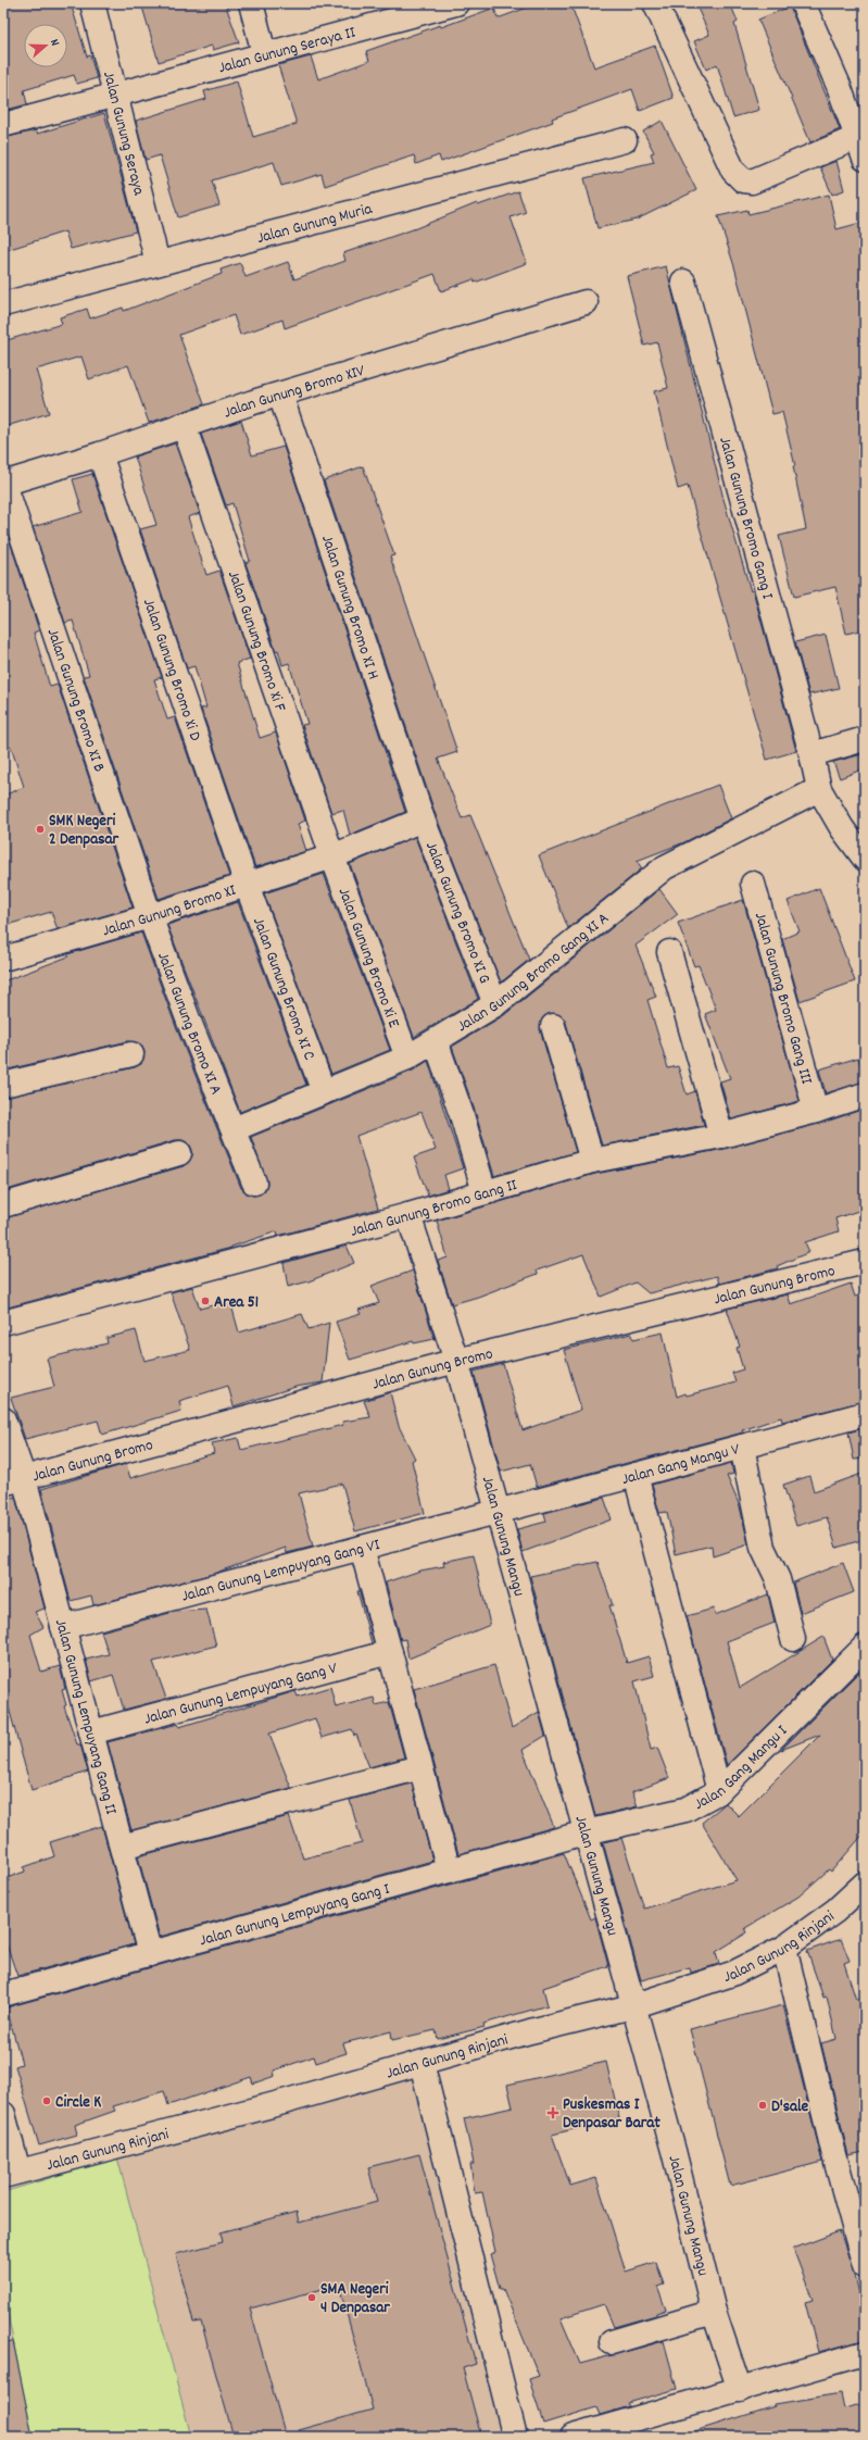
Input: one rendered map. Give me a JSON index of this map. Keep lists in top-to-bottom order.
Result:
{
  "streets": {
    "street": [
      "Jalan Gunung Seraya II",
      "Jalan Gunung Seraya",
      "Jalan Gunung Muria",
      "Jalan Gunung Bromo XIV",
      "Jalan Gunung Bromo Gang I",
      "Jalan Gunung Bromo XI H",
      "Jalan Gunung Bromo Xi F",
      "Jalan Gunung Bromo Xi D",
      "Jalan Gunung Bromo XI B",
      "Jalan Gunung Bromo XI",
      "Jalan Gunung Bromo XI G",
      "Jalan Gunung Bromo Xi E",
      "Jalan Gunung Bromo Gang XI A",
      "Jalan Gunung Bromo XI C",
      "Jalan Gunung Bromo Gang III",
      "Jalan Gunung Bromo XI A",
      "Jalan Gunung Bromo Gang II",
      "Jalan Gunung Bromo",
      "Jalan Gang Mangu V",
      "Jalan Gunung Mangu",
      "Jalan Gunung Lempuyang Gang VI",
      "Jalan Gunung Lempuyang Gang V",
      "Jalan Gunung Lempuyang Gang II",
      "Jalan Gang Mangu I",
      "Jalan Gunung Lempuyang Gang I",
      "Jalan Gunung Rinjani"
    ]
  },
  "crossings": [
    ["Jalan Gunung Seraya II", "Jalan Gunung Seraya"],
    ["Jalan Gunung Seraya", "Jalan Gunung Muria"],
    ["Jalan Gunung Bromo XIV", "Jalan Gunung Bromo XI H"],
    ["Jalan Gunung Bromo XIV", "Jalan Gunung Bromo Xi F"],
    ["Jalan Gunung Bromo XIV", "Jalan Gunung Bromo Xi D"],
    ["Jalan Gunung Bromo XIV", "Jalan Gunung Bromo XI B"],
    ["Jalan Gunung Bromo Gang I", "Jalan Gunung Bromo Gang XI A"],
    ["Jalan Gunung Bromo XI H", "Jalan Gunung Bromo XI"],
    ["Jalan Gunung Bromo XI H", "Jalan Gunung Bromo XI G"],
    ["Jalan Gunung Bromo Xi F", "Jalan Gunung Bromo XI"],
    ["Jalan Gunung Bromo Xi F", "Jalan Gunung Bromo Xi E"],
    ["Jalan Gunung Bromo Xi D", "Jalan Gunung Bromo XI"],
    ["Jalan Gunung Bromo Xi D", "Jalan Gunung Bromo XI C"],
    ["Jalan Gunung Bromo XI B", "Jalan Gunung Bromo XI"],
    ["Jalan Gunung Bromo XI B", "Jalan Gunung Bromo XI A"],
    ["Jalan Gunung Bromo XI", "Jalan Gunung Bromo XI G"],
    ["Jalan Gunung Bromo XI", "Jalan Gunung Bromo Xi E"],
    ["Jalan Gunung Bromo XI", "Jalan Gunung Bromo XI C"],
    ["Jalan Gunung Bromo XI", "Jalan Gunung Bromo XI A"],
    ["Jalan Gunung Bromo XI G", "Jalan Gunung Bromo Gang XI A"],
    ["Jalan Gunung Bromo Xi E", "Jalan Gunung Bromo Gang XI A"],
    ["Jalan Gunung Bromo Gang XI A", "Jalan Gunung Bromo XI C"],
    ["Jalan Gunung Bromo Gang XI A", "Jalan Gunung Bromo XI A"],
    ["Jalan Gunung Bromo Gang III", "Jalan Gunung Bromo Gang II"],
    ["Jalan Gunung Bromo Gang II", "Jalan Gunung Mangu"],
    ["Jalan Gunung Bromo", "Jalan Gunung Mangu"],
    ["Jalan Gunung Bromo", "Jalan Gunung Lempuyang Gang II"],
    ["Jalan Gang Mangu V", "Jalan Gunung Mangu"],
    ["Jalan Gang Mangu V", "Jalan Gunung Lempuyang Gang VI"],
    ["Jalan Gunung Mangu", "Jalan Gunung Lempuyang Gang VI"],
    ["Jalan Gunung Mangu", "Jalan Gang Mangu I"],
    ["Jalan Gunung Mangu", "Jalan Gunung Lempuyang Gang I"],
    ["Jalan Gunung Mangu", "Jalan Gunung Rinjani"],
    ["Jalan Gunung Lempuyang Gang VI", "Jalan Gunung Lempuyang Gang II"],
    ["Jalan Gunung Lempuyang Gang V", "Jalan Gunung Lempuyang Gang II"],
    ["Jalan Gunung Lempuyang Gang II", "Jalan Gunung Lempuyang Gang I"],
    ["Jalan Gang Mangu I", "Jalan Gunung Lempuyang Gang I"]
  ],
  "places": {
    "other": [
      "SMK Negeri 2 Denpasar",
      "Area 51",
      "Circle K",
      "D'sale",
      "SMA Negeri 4 Denpasar"
    ],
    "health": ["Puskesmas I Denpasar Barat"]
  },
  "north": "right"
}
